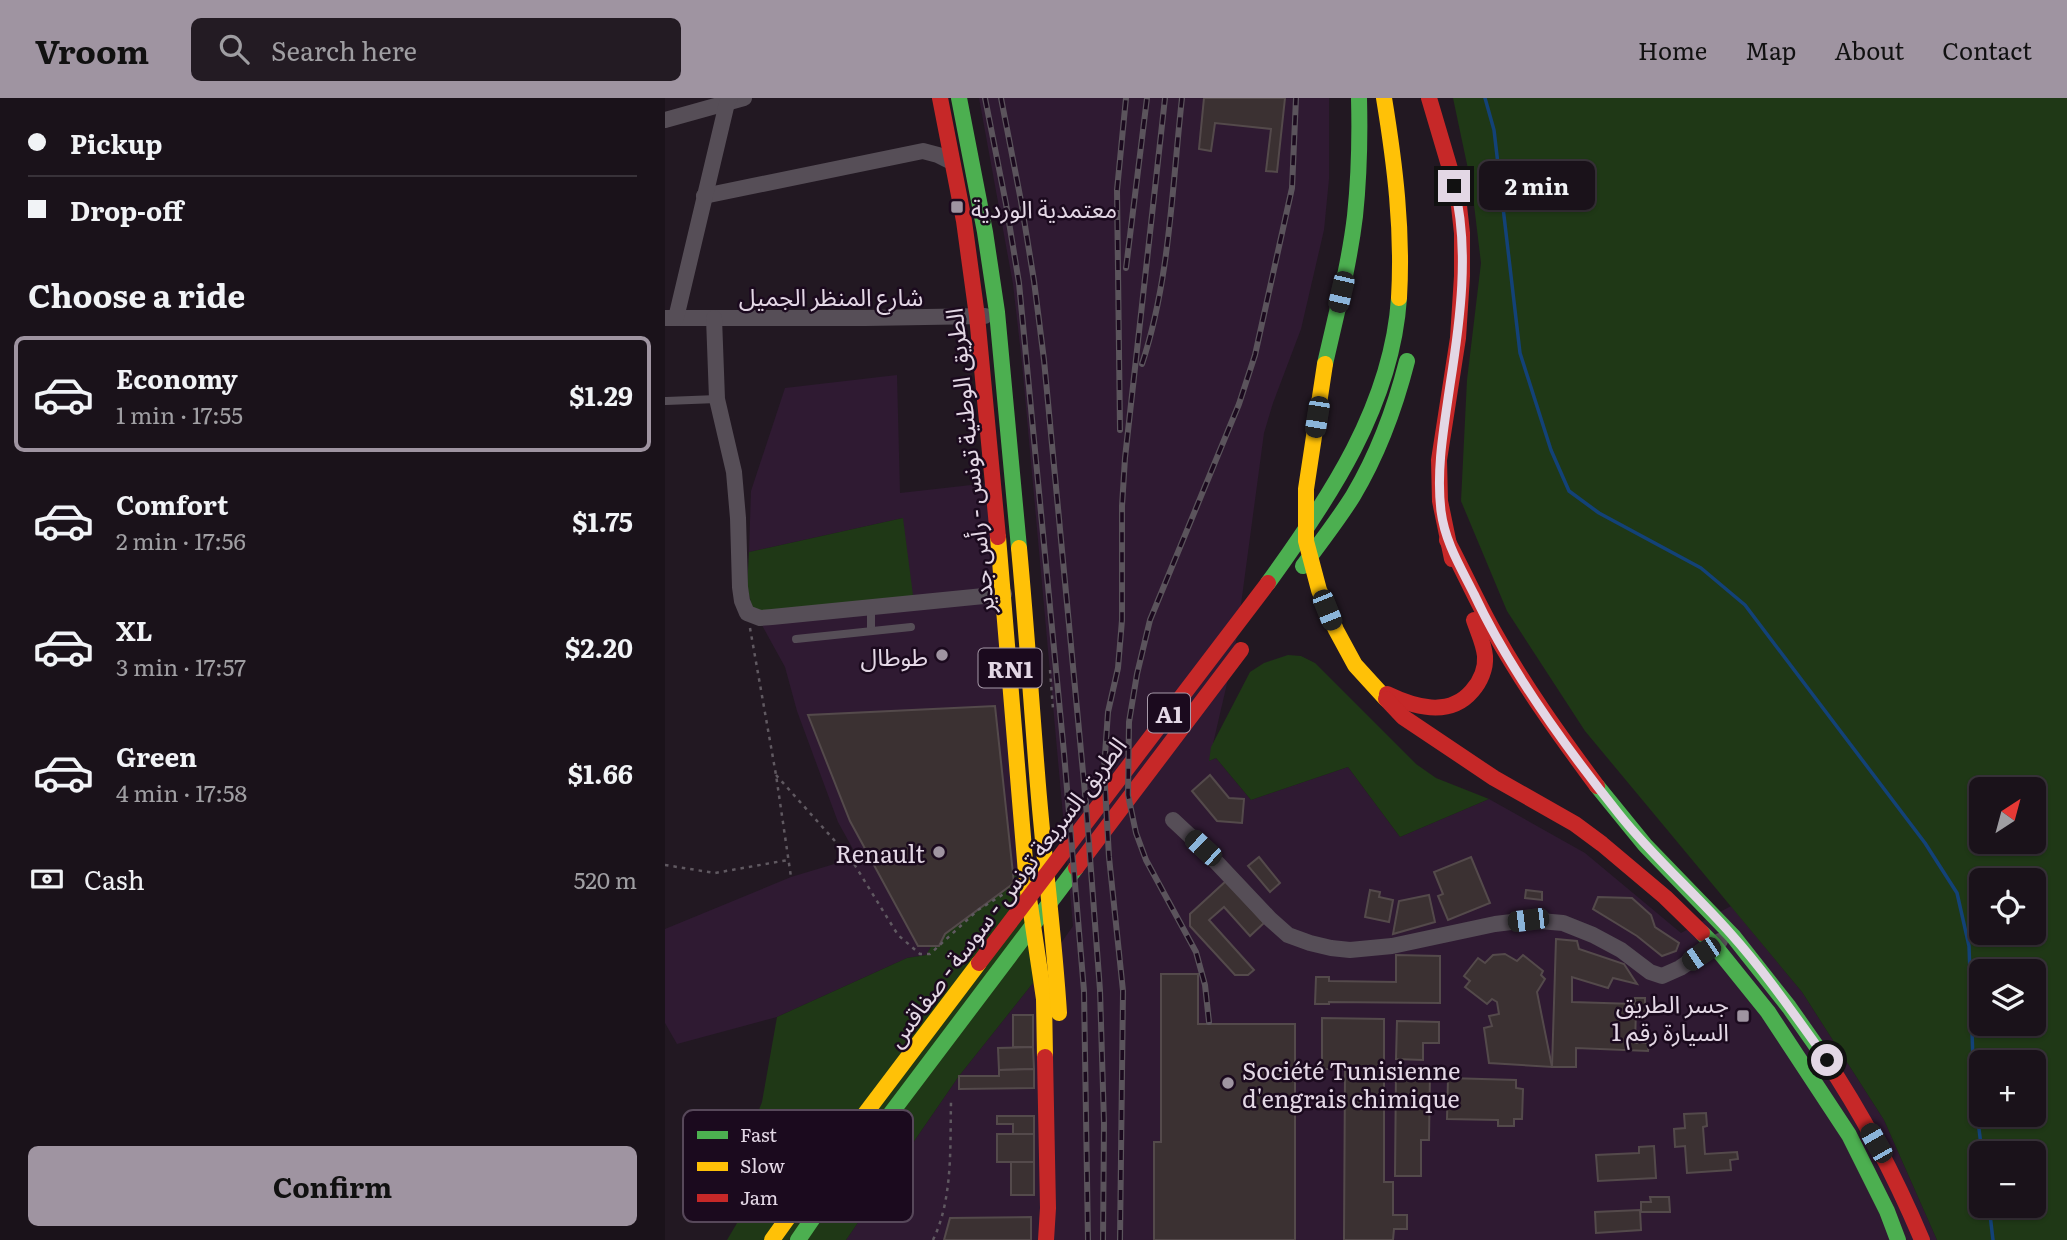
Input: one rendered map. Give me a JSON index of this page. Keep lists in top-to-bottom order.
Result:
{
  "streets": {
    "main road": [
      "الطريق الوطنية تونس - رأس جدير",
      "RN1",
      "A1",
      "الطريق السريعة تونس - سوسة - صفاقس"
    ],
    "street": ["شارع المنظر الجميل"]
  },
  "crossings": [
    ["شارع المنظر الجميل", "الطريق الوطنية تونس - رأس جدير"]
  ],
  "places": {
    "transit": ["معتمدية الوردية", "جسر الطريق السيارة رقم 1"],
    "other": ["طوطال", "Renault", "Société Tunisienne d'engrais chimique"]
  },
  "legend": ["Fast", "Slow", "Jam"],
  "north": "top right",
  "page": {
    "header": "Vroom",
    "search": "Search here",
    "nav": [
      "Home",
      "Map",
      "About",
      "Contact"
    ],
    "banner": ["Pickup", "Drop-off"],
    "bubble": "2 min",
    "heading": "Choose a ride",
    "list": [
      {
        "name": "Economy",
        "note": "1 min · 17:55",
        "value": "$1.29"
      },
      {
        "name": "Comfort",
        "note": "2 min · 17:56",
        "value": "$1.75"
      },
      {
        "name": "XL",
        "note": "3 min · 17:57",
        "value": "$2.20"
      },
      {
        "name": "Green",
        "note": "4 min · 17:58",
        "value": "$1.66"
      }
    ],
    "map_buttons": ["+", "−"],
    "pay": ["Cash", "520 m"],
    "buttons": "Confirm"
  }
}
